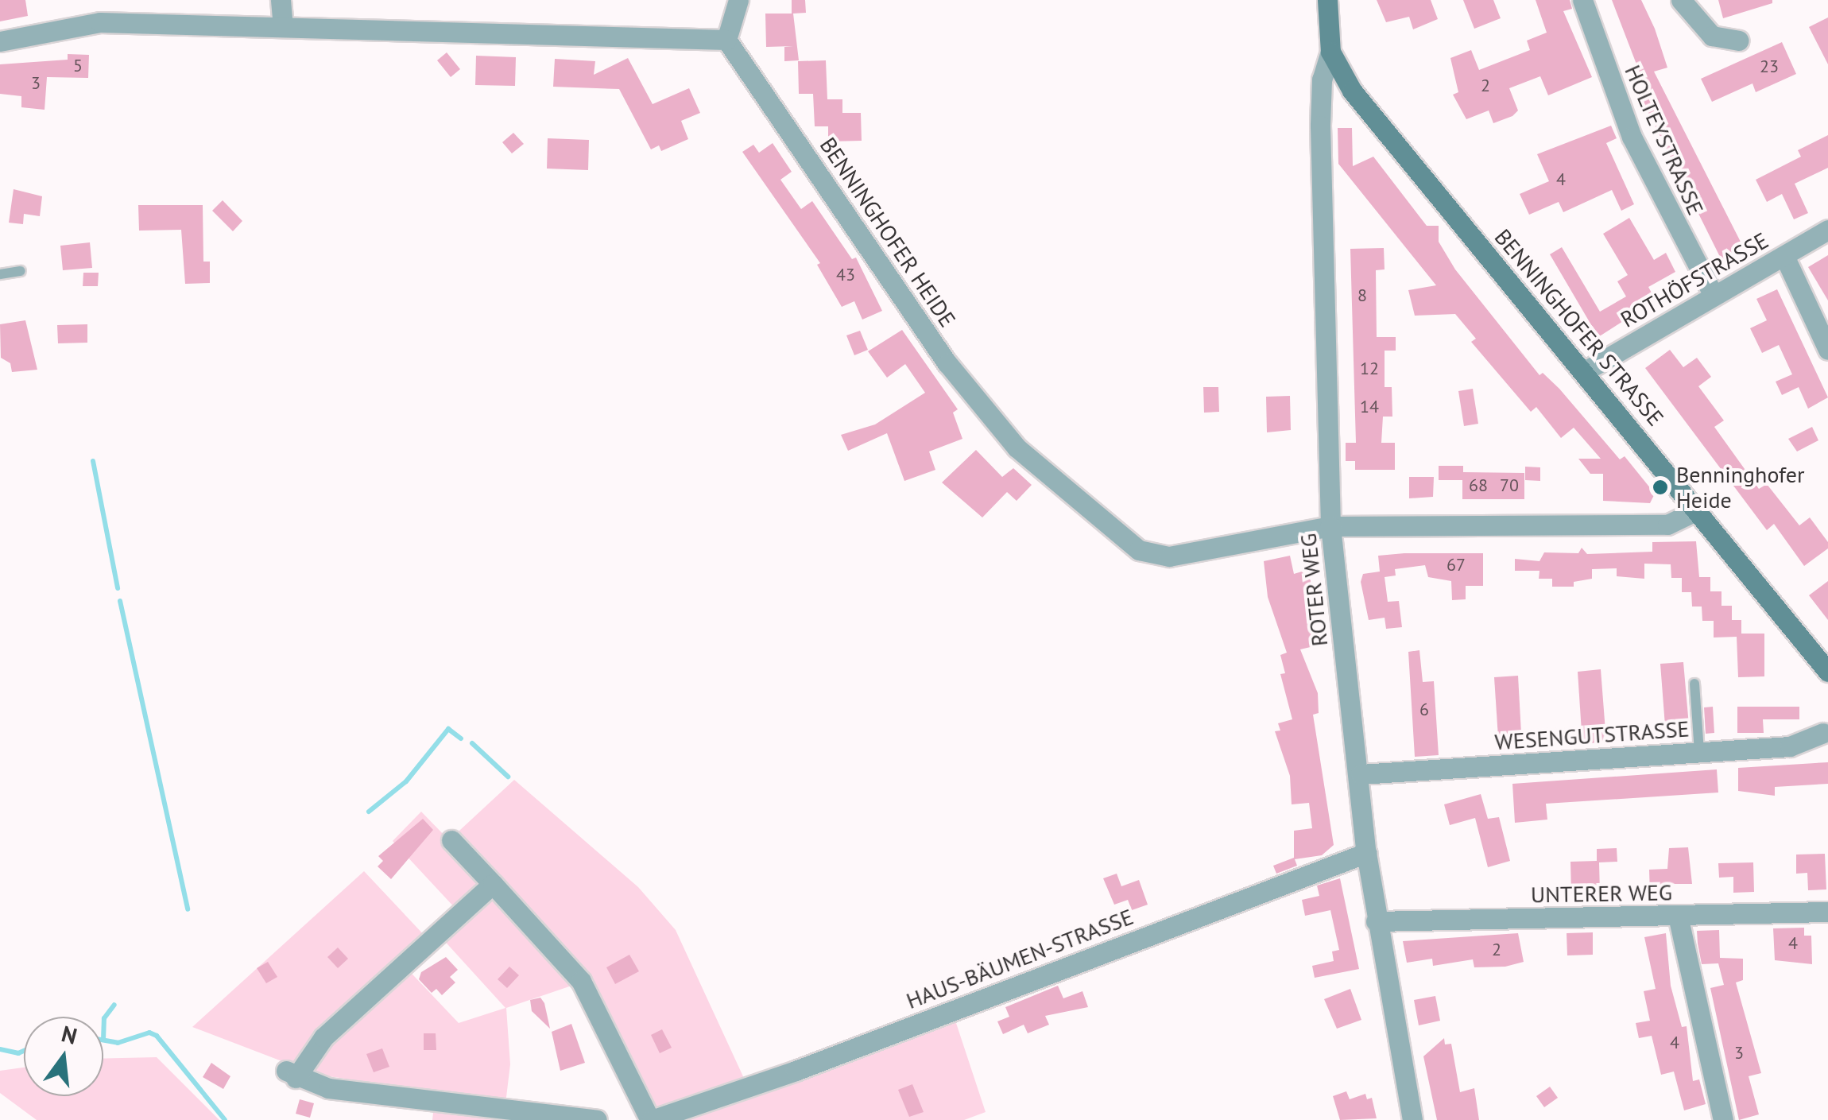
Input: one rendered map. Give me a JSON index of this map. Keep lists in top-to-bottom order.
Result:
{
  "streets": {
    "main road": ["BENNINGHOFER STRASSE"],
    "street": [
      "HOLTEYSTRASSE",
      "BENNINGHOFER HEIDE",
      "ROTHÖFSTRASSE",
      "ROTER WEG",
      "WESENGUTSTRASSE",
      "UNTERER WEG",
      "HAUS-BÄUMEN-STRASSE"
    ]
  },
  "crossings": [
    ["HOLTEYSTRASSE", "ROTHÖFSTRASSE"],
    ["BENNINGHOFER HEIDE", "BENNINGHOFER STRASSE"],
    ["BENNINGHOFER HEIDE", "ROTER WEG"],
    ["ROTHÖFSTRASSE", "BENNINGHOFER STRASSE"],
    ["BENNINGHOFER STRASSE", "ROTER WEG"],
    ["ROTER WEG", "WESENGUTSTRASSE"],
    ["ROTER WEG", "UNTERER WEG"],
    ["ROTER WEG", "HAUS-BÄUMEN-STRASSE"]
  ],
  "places": ["Benninghofer Heide"],
  "house_numbers": [
    "5",
    "23",
    "3",
    "2",
    "4",
    "43",
    "8",
    "12",
    "14",
    "68",
    "70",
    "67",
    "6",
    "4",
    "2",
    "4",
    "3"
  ],
  "north": "top"
}
